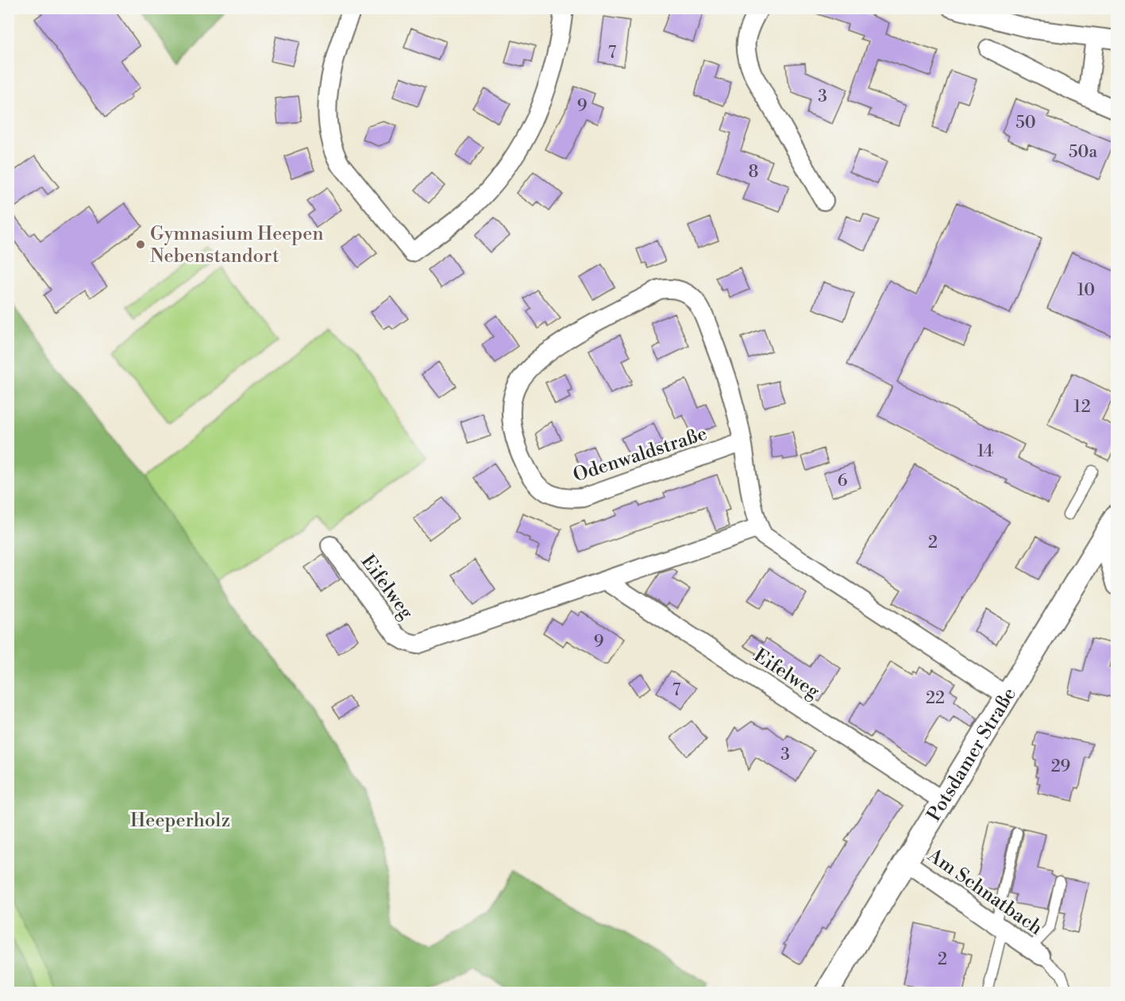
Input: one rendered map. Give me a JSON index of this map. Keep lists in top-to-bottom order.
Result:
{
  "streets": {
    "street": [
      "Odenwaldstraße",
      "Eifelweg",
      "Potsdamer Straße",
      "Am Schnatbach"
    ]
  },
  "crossings": [
    ["Odenwaldstraße", "Eifelweg"],
    ["Eifelweg", "Potsdamer Straße"],
    ["Potsdamer Straße", "Am Schnatbach"]
  ],
  "parks": ["Heeperholz"],
  "places": ["Gymnasium Heepen Nebenstandort"],
  "house_numbers": [
    "7",
    "3",
    "9",
    "50",
    "50a",
    "8",
    "10",
    "12",
    "14",
    "6",
    "2",
    "9",
    "7",
    "22",
    "3",
    "29",
    "2"
  ]
}
